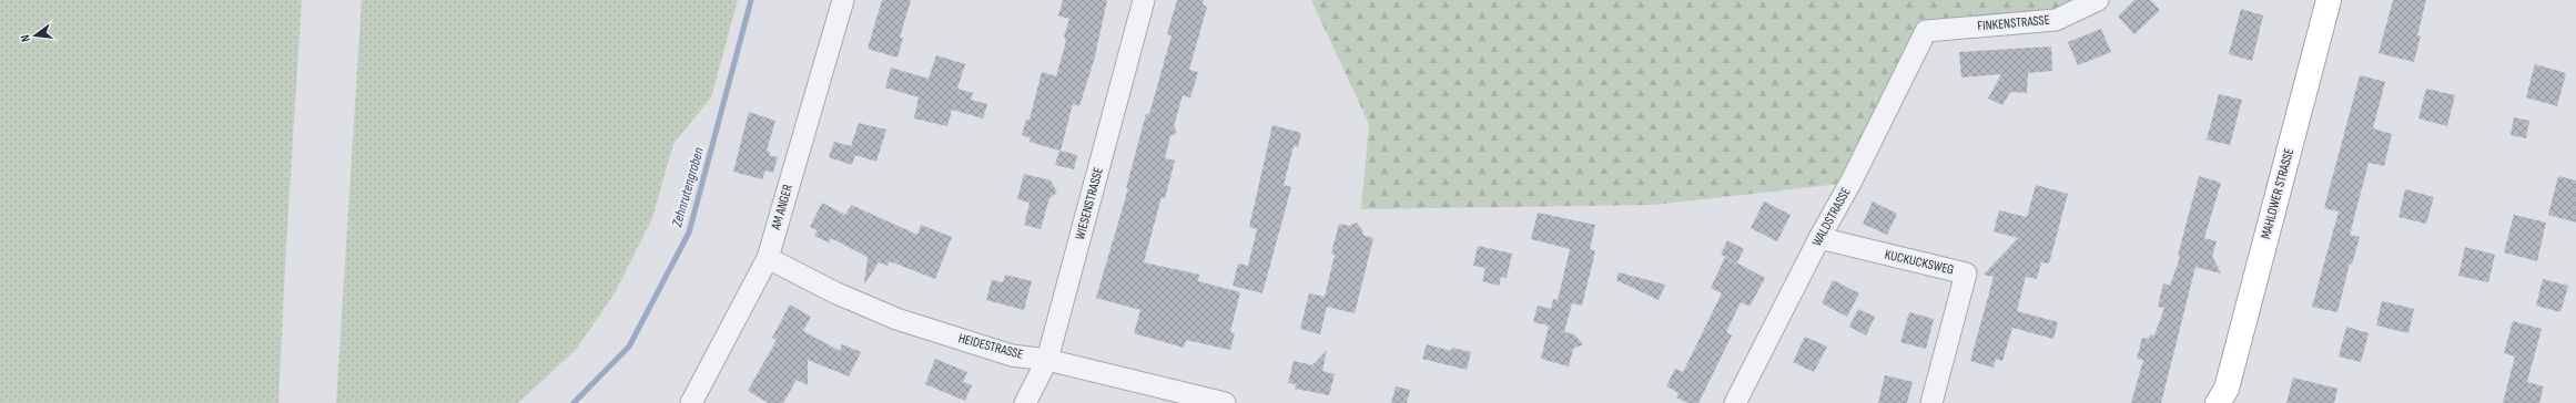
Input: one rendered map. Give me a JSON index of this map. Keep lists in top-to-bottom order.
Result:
{
  "streets": {
    "main road": ["MAHLOWER STRASSE"],
    "street": [
      "FINKENSTRASSE",
      "WIESENSTRASSE",
      "AM ANGER",
      "WALDSTRASSE",
      "KUCKUCKSWEG",
      "HEIDESTRASSE"
    ]
  },
  "crossings": [
    ["FINKENSTRASSE", "WALDSTRASSE"],
    ["WIESENSTRASSE", "HEIDESTRASSE"],
    ["AM ANGER", "HEIDESTRASSE"],
    ["WALDSTRASSE", "KUCKUCKSWEG"]
  ],
  "water": ["Zehnrutengraben"],
  "north": "left"
}
